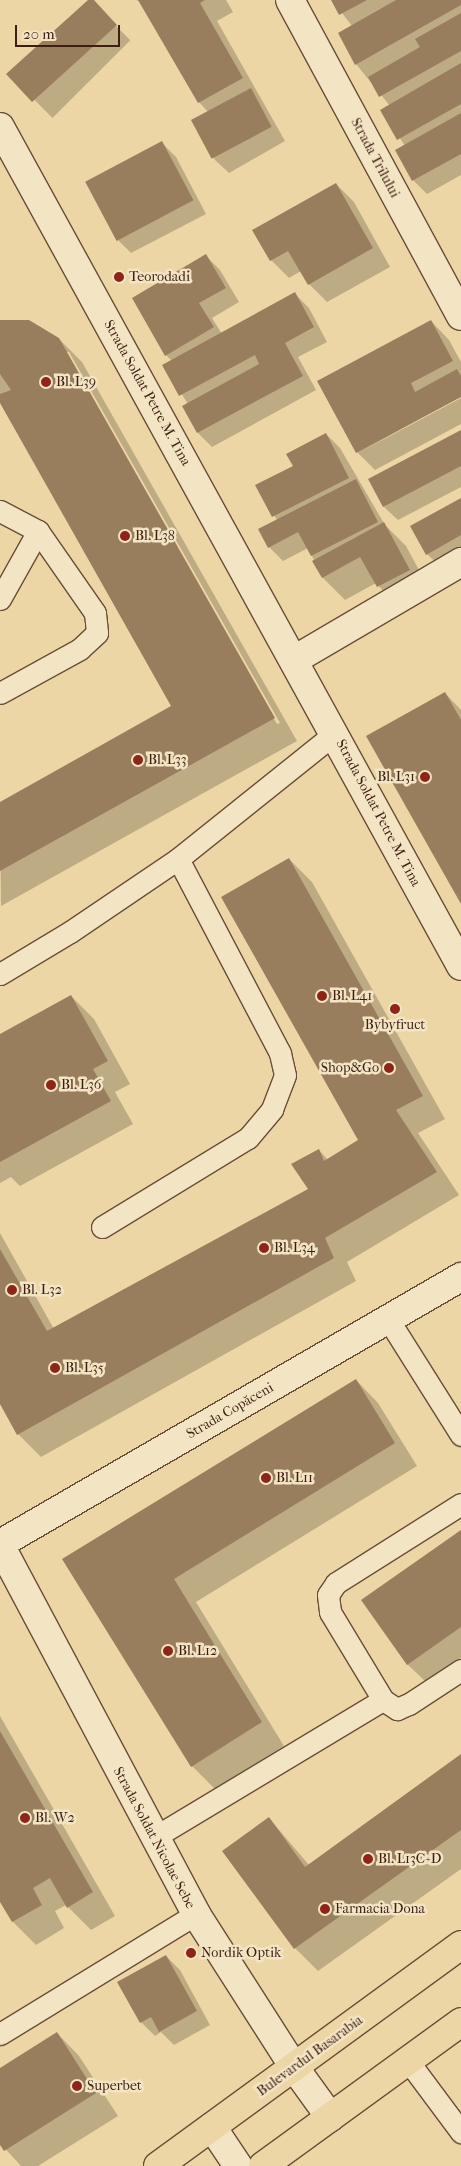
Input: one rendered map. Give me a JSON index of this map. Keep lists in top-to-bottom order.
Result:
{
  "streets": {
    "main road": ["Bulevardul Basarabia"],
    "street": [
      "Strada Trilului",
      "Strada Soldat Petre M. Tina",
      "Strada Copăceni",
      "Strada Soldat Nicolae Sebe"
    ]
  },
  "crossings": [
    ["Strada Copăceni", "Strada Soldat Nicolae Sebe"],
    ["Strada Soldat Nicolae Sebe", "Bulevardul Basarabia"]
  ],
  "places": [
    "Teorodadi",
    "Bl. L39",
    "Bl. L38",
    "Bl. L33",
    "Bl. L31",
    "Bl. L41",
    "Bybyfruct",
    "Shop&Go",
    "Bl. L36",
    "Bl. L34",
    "Bl. L32",
    "Bl. L35",
    "Bl. L11",
    "Bl. L12",
    "Bl. W2",
    "Bl. L13C+D",
    "Farmacia Dona",
    "Nordik Optik",
    "Superbet"
  ],
  "scale_bar": "20 m"
}
